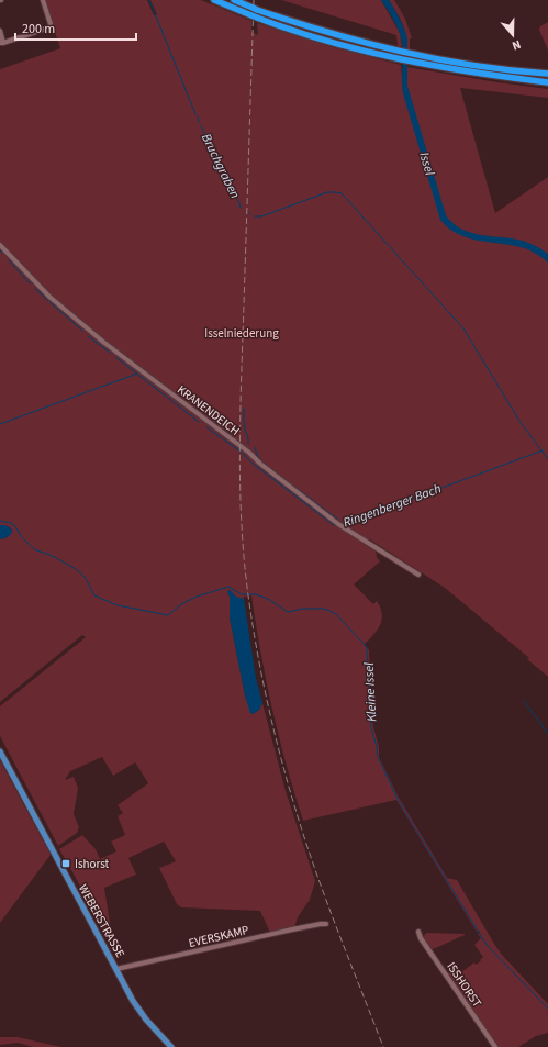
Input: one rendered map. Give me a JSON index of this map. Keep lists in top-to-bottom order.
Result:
{
  "streets": {
    "main road": ["WEBERSTRASSE"],
    "street": ["KRANENDEICH", "EVERSKAMP", "ISSHORST"]
  },
  "crossings": [
    ["WEBERSTRASSE", "EVERSKAMP"]
  ],
  "water": [
    "Issel",
    "Bruchgraben",
    "Ringenberger Bach",
    "Kleine Issel"
  ],
  "parks": ["Isselniederung"],
  "places": {
    "transit": ["Ishorst"]
  },
  "scale_bar": "200 m",
  "north": "bottom"
}
